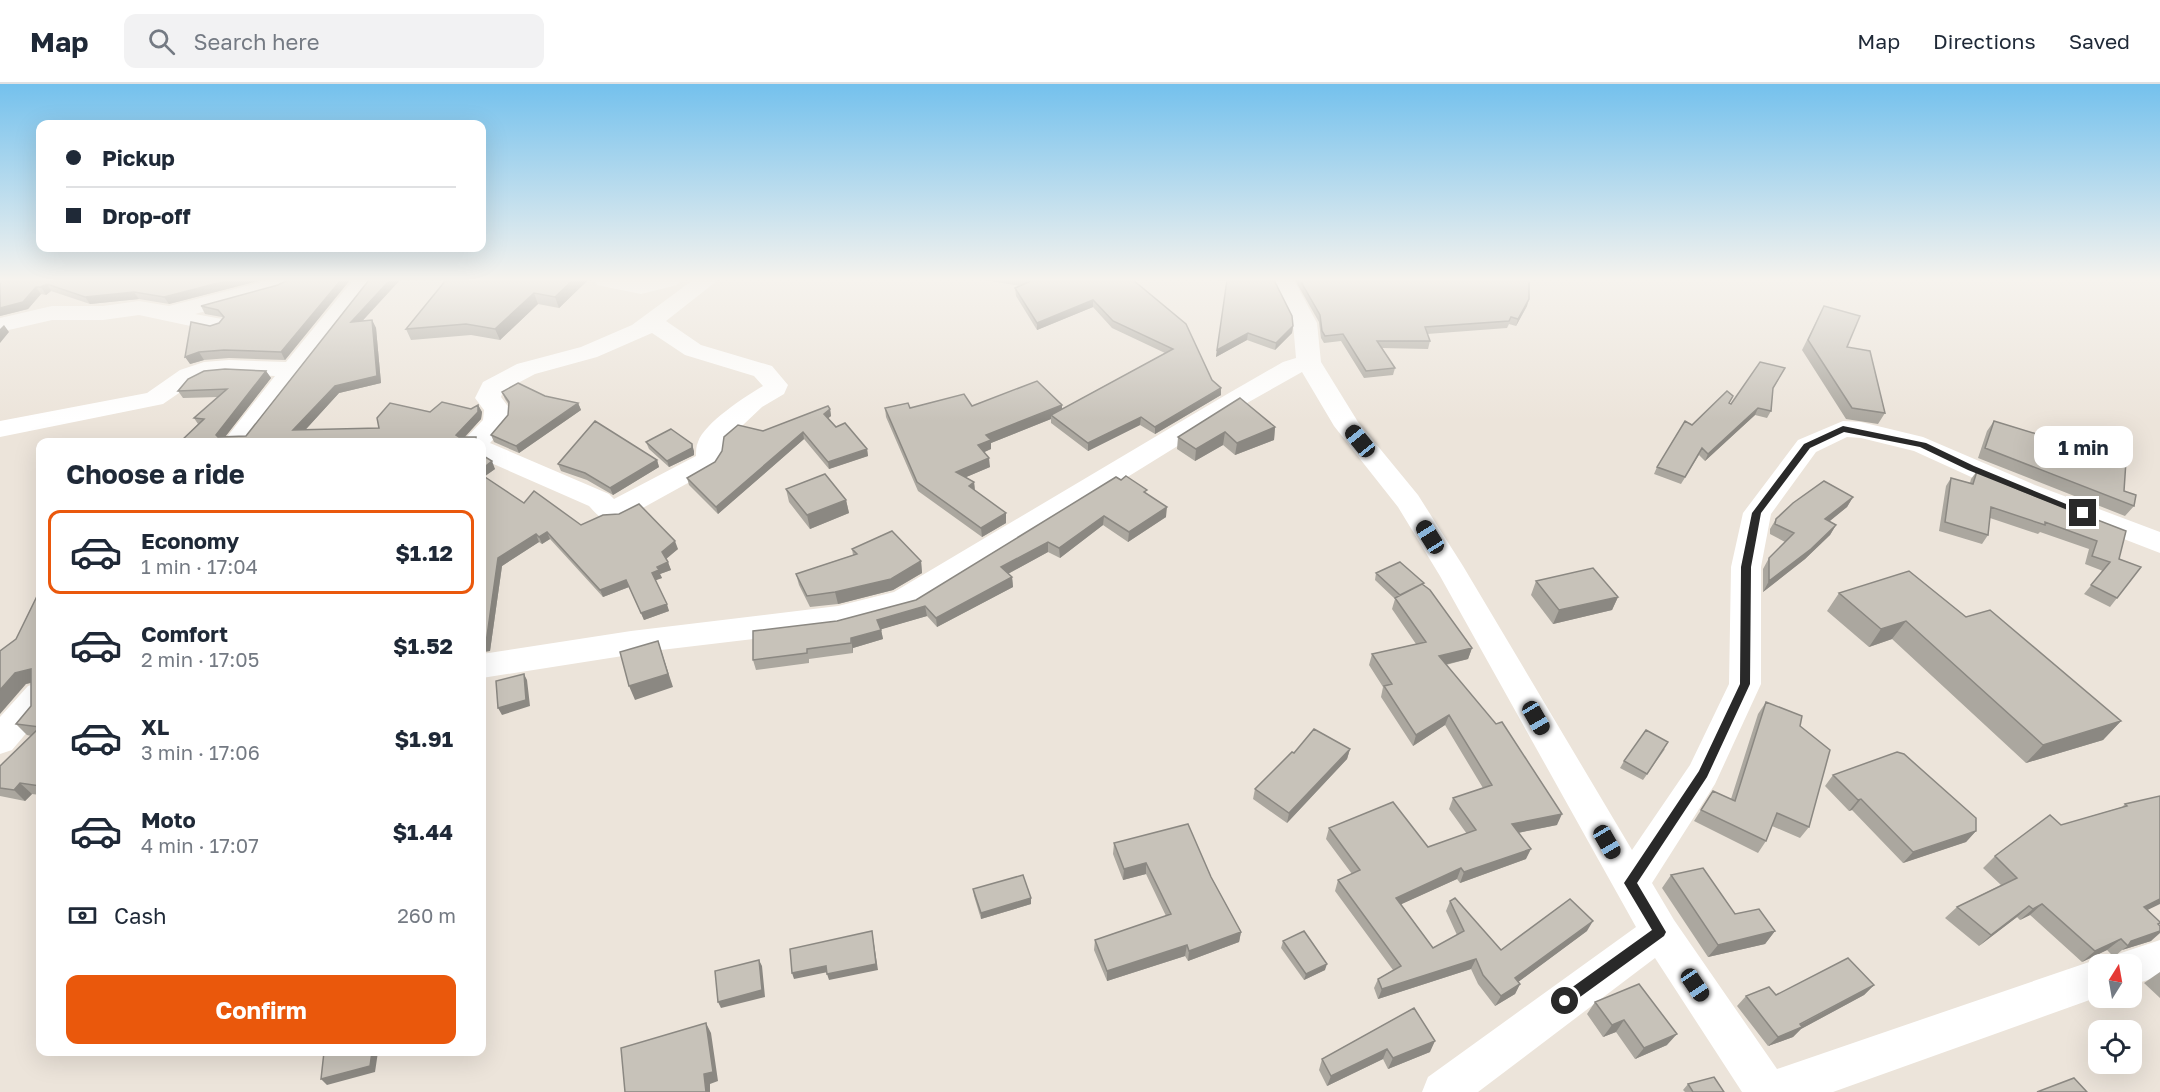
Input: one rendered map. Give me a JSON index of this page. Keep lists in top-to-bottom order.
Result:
{
  "north": "top",
  "page": {
    "header": "Map",
    "search": "Search here",
    "nav": ["Map", "Directions", "Saved"],
    "banner": ["Pickup", "Drop-off"],
    "bubble": "1 min",
    "heading": "Choose a ride",
    "list": [
      {
        "name": "Economy",
        "note": "1 min · 17:04",
        "value": "$1.12"
      },
      {
        "name": "Comfort",
        "note": "2 min · 17:05",
        "value": "$1.52"
      },
      {
        "name": "XL",
        "note": "3 min · 17:06",
        "value": "$1.91"
      },
      {
        "name": "Moto",
        "note": "4 min · 17:07",
        "value": "$1.44"
      }
    ],
    "pay": ["Cash", "260 m"],
    "buttons": "Confirm"
  }
}
